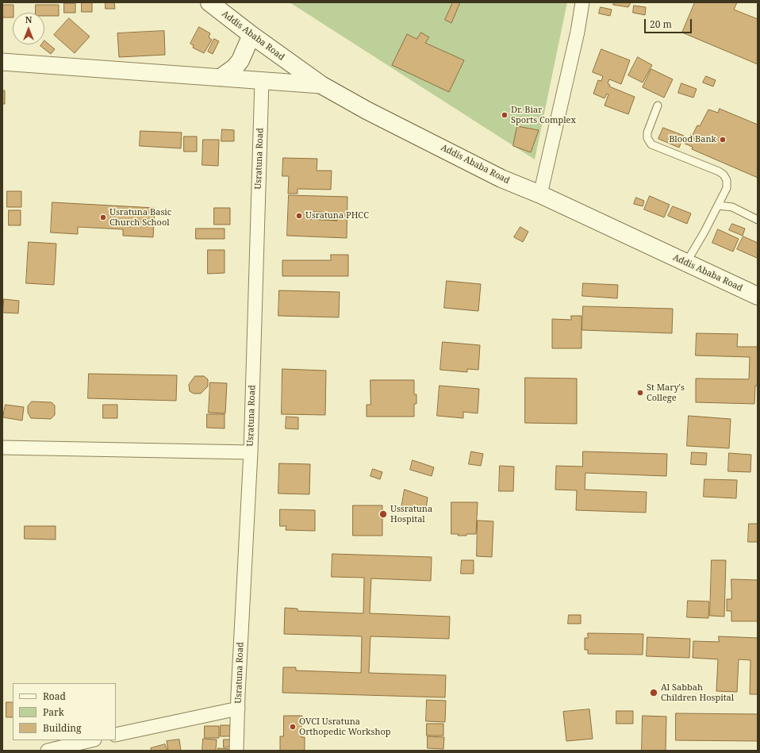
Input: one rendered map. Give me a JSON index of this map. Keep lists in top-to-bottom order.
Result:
{
  "streets": {
    "main road": ["Addis Ababa Road"],
    "street": ["Usratuna Road"]
  },
  "places": [
    "Dr. Biar Sports Complex",
    "Blood Bank",
    "Usratuna PHCC",
    "Usratuna Basic Church School",
    "St Mary's College",
    "Ussratuna Hospital",
    "Al Sabbah Children Hospital",
    "OVCI Usratuna Orthopedic Workshop"
  ],
  "legend": ["Road", "Park", "Building"],
  "scale_bar": "20 m",
  "north": "top"
}
